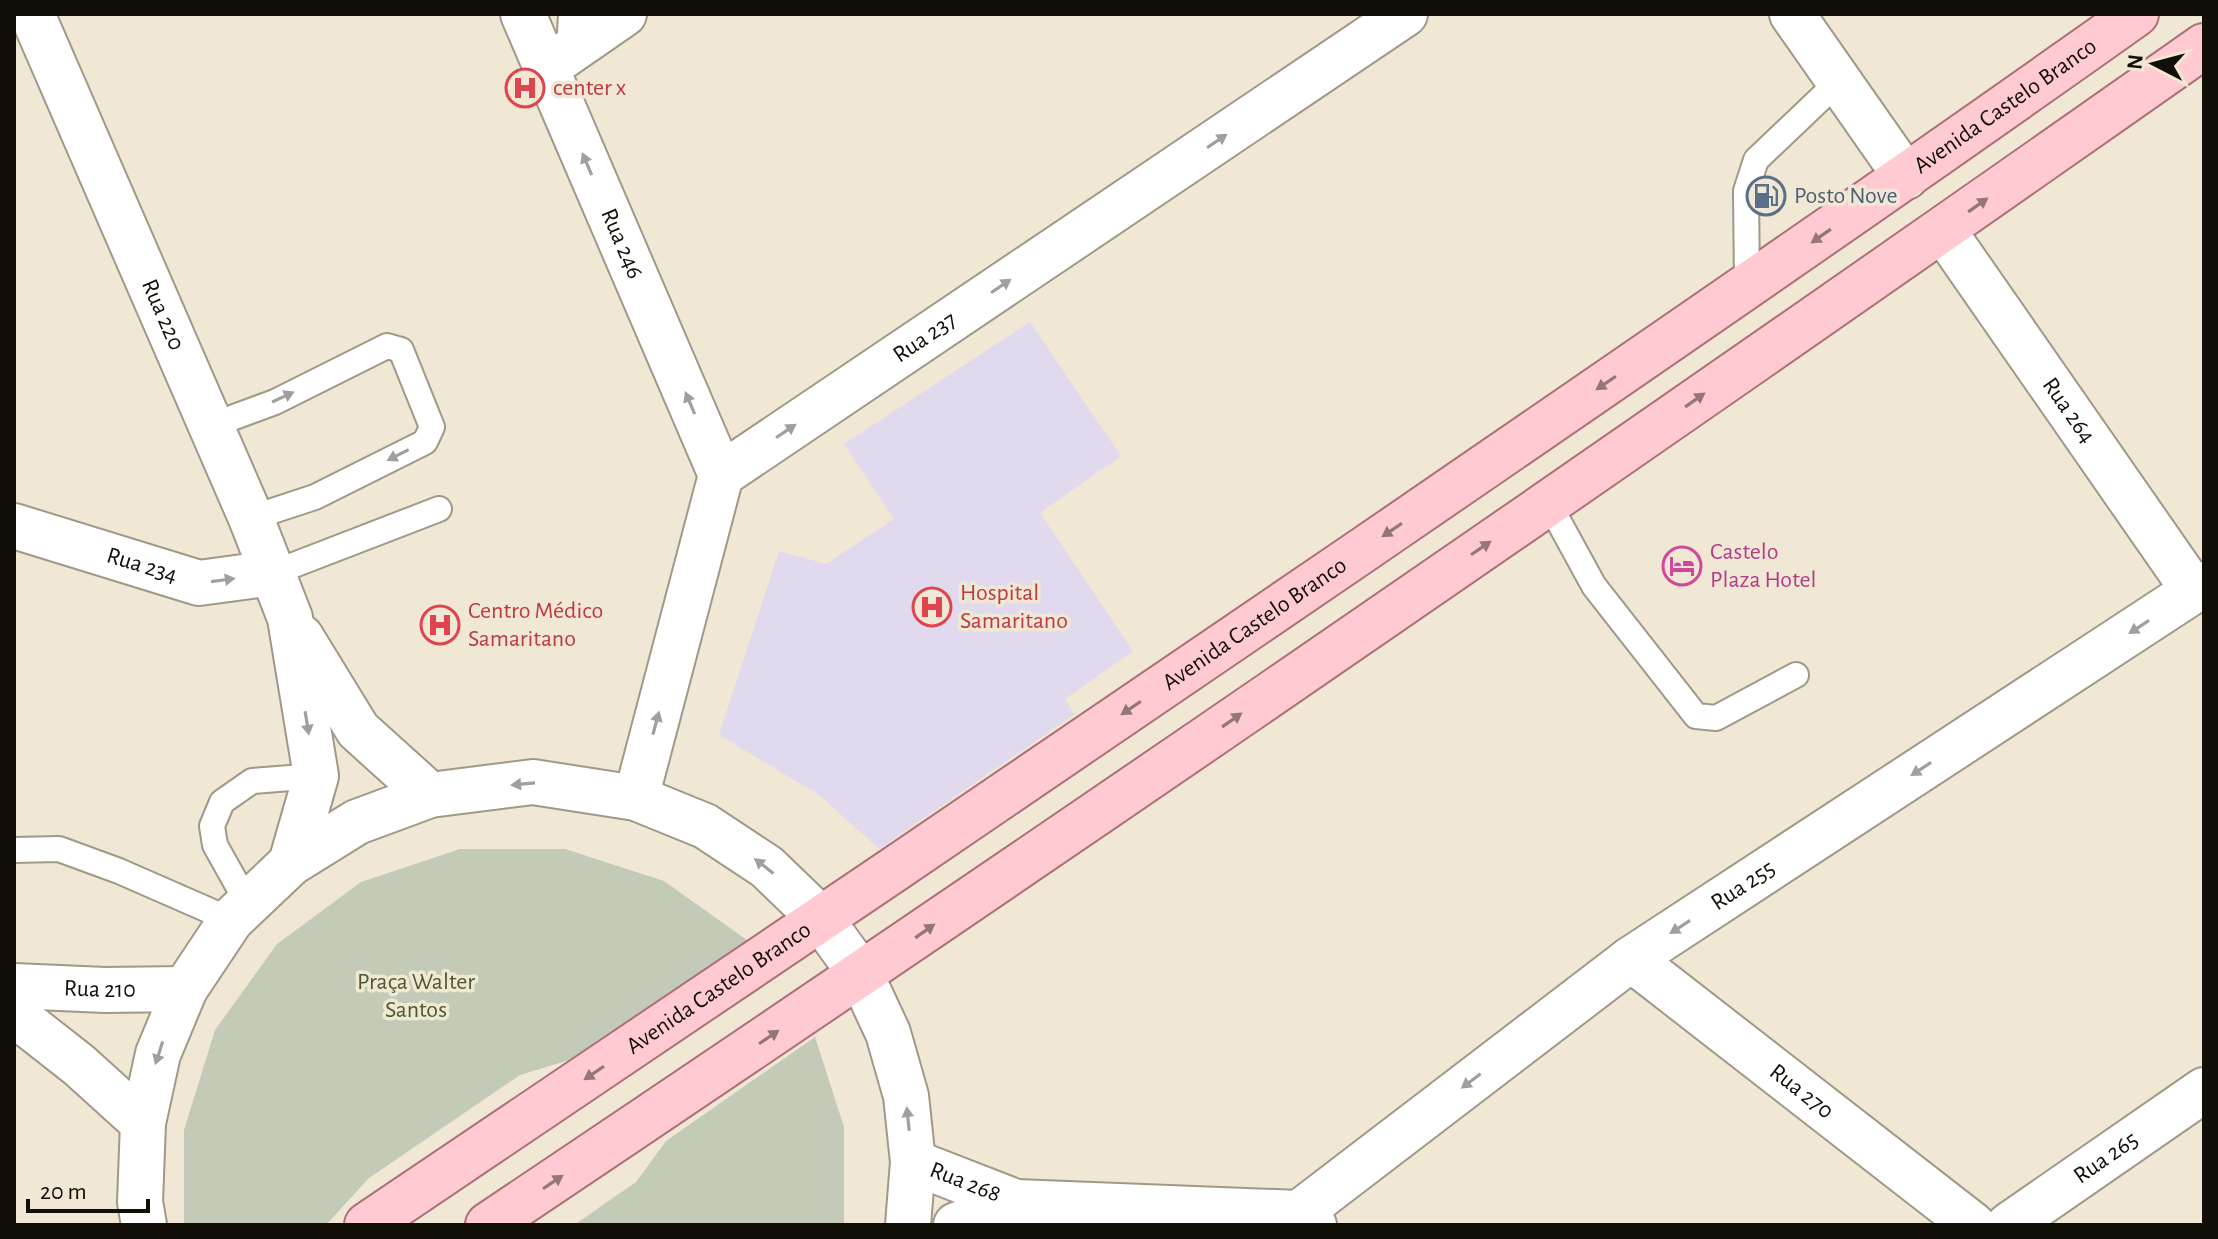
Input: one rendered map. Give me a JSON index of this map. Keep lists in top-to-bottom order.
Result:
{
  "streets": {
    "main road": ["Avenida Castelo Branco"],
    "street": [
      "Rua 246",
      "Rua 220",
      "Rua 237",
      "Rua 264",
      "Rua 234",
      "Rua 255",
      "Rua 210",
      "Rua 270",
      "Rua 265",
      "Rua 268"
    ]
  },
  "crossings": [
    ["Rua 246", "Rua 237"],
    ["Rua 220", "Rua 234"],
    ["Rua 264", "Rua 255"],
    ["Rua 255", "Rua 270"],
    ["Rua 255", "Rua 268"]
  ],
  "one_way": [
    "Rua 246",
    "Rua 237",
    "Rua 234",
    "Rua 255"
  ],
  "parks": ["Praça Walter Santos"],
  "places": {
    "hospital": ["center x", "Hospital Samaritano", "Centro Médico Samaritano"],
    "fuel station": ["Posto Nove"],
    "hotel": ["Castelo Plaza Hotel"]
  },
  "scale_bar": "20 m",
  "north": "left"
}
